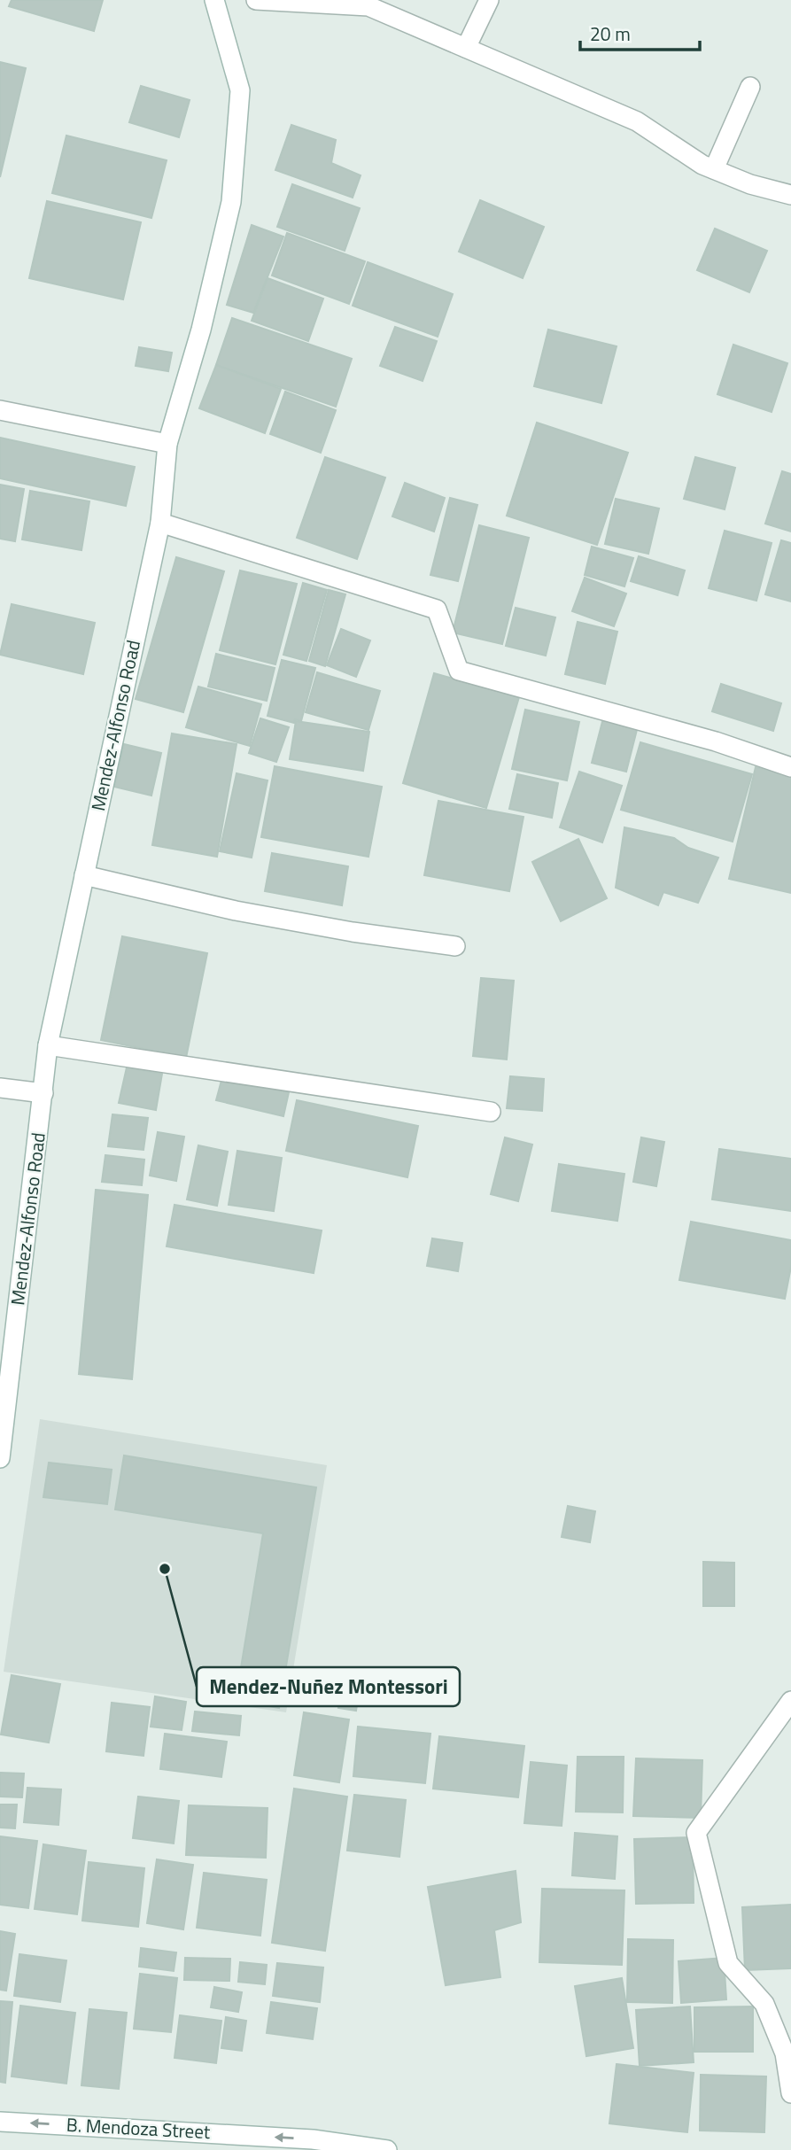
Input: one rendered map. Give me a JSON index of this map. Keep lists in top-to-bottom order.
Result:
{
  "streets": {
    "street": ["Mendez-Alfonso Road", "B. Mendoza Street"]
  },
  "one_way": ["B. Mendoza Street"],
  "places": ["Mendez-Nuñez Montessori"],
  "scale_bar": "20 m"
}
